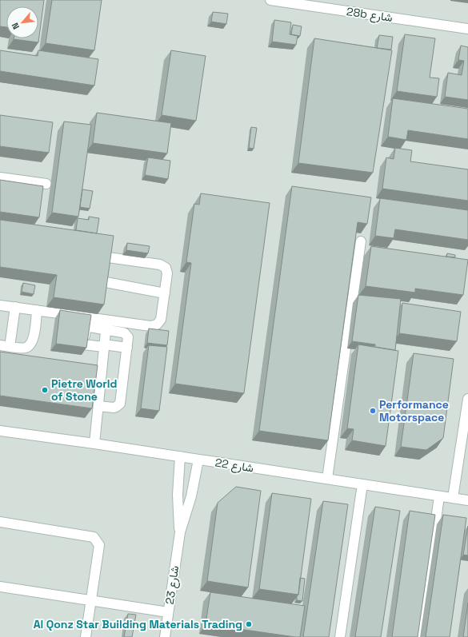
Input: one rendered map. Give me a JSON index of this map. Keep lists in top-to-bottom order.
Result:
{
  "streets": {
    "street": ["28b شارع", "شارع 22", "شارع 23"]
  },
  "crossings": [
    ["شارع 22", "شارع 23"]
  ],
  "places": ["Pietre World of Stone", "Performance Motorspace", "Al Qonz Star Building Materials Trading"],
  "north": "bottom left"
}
